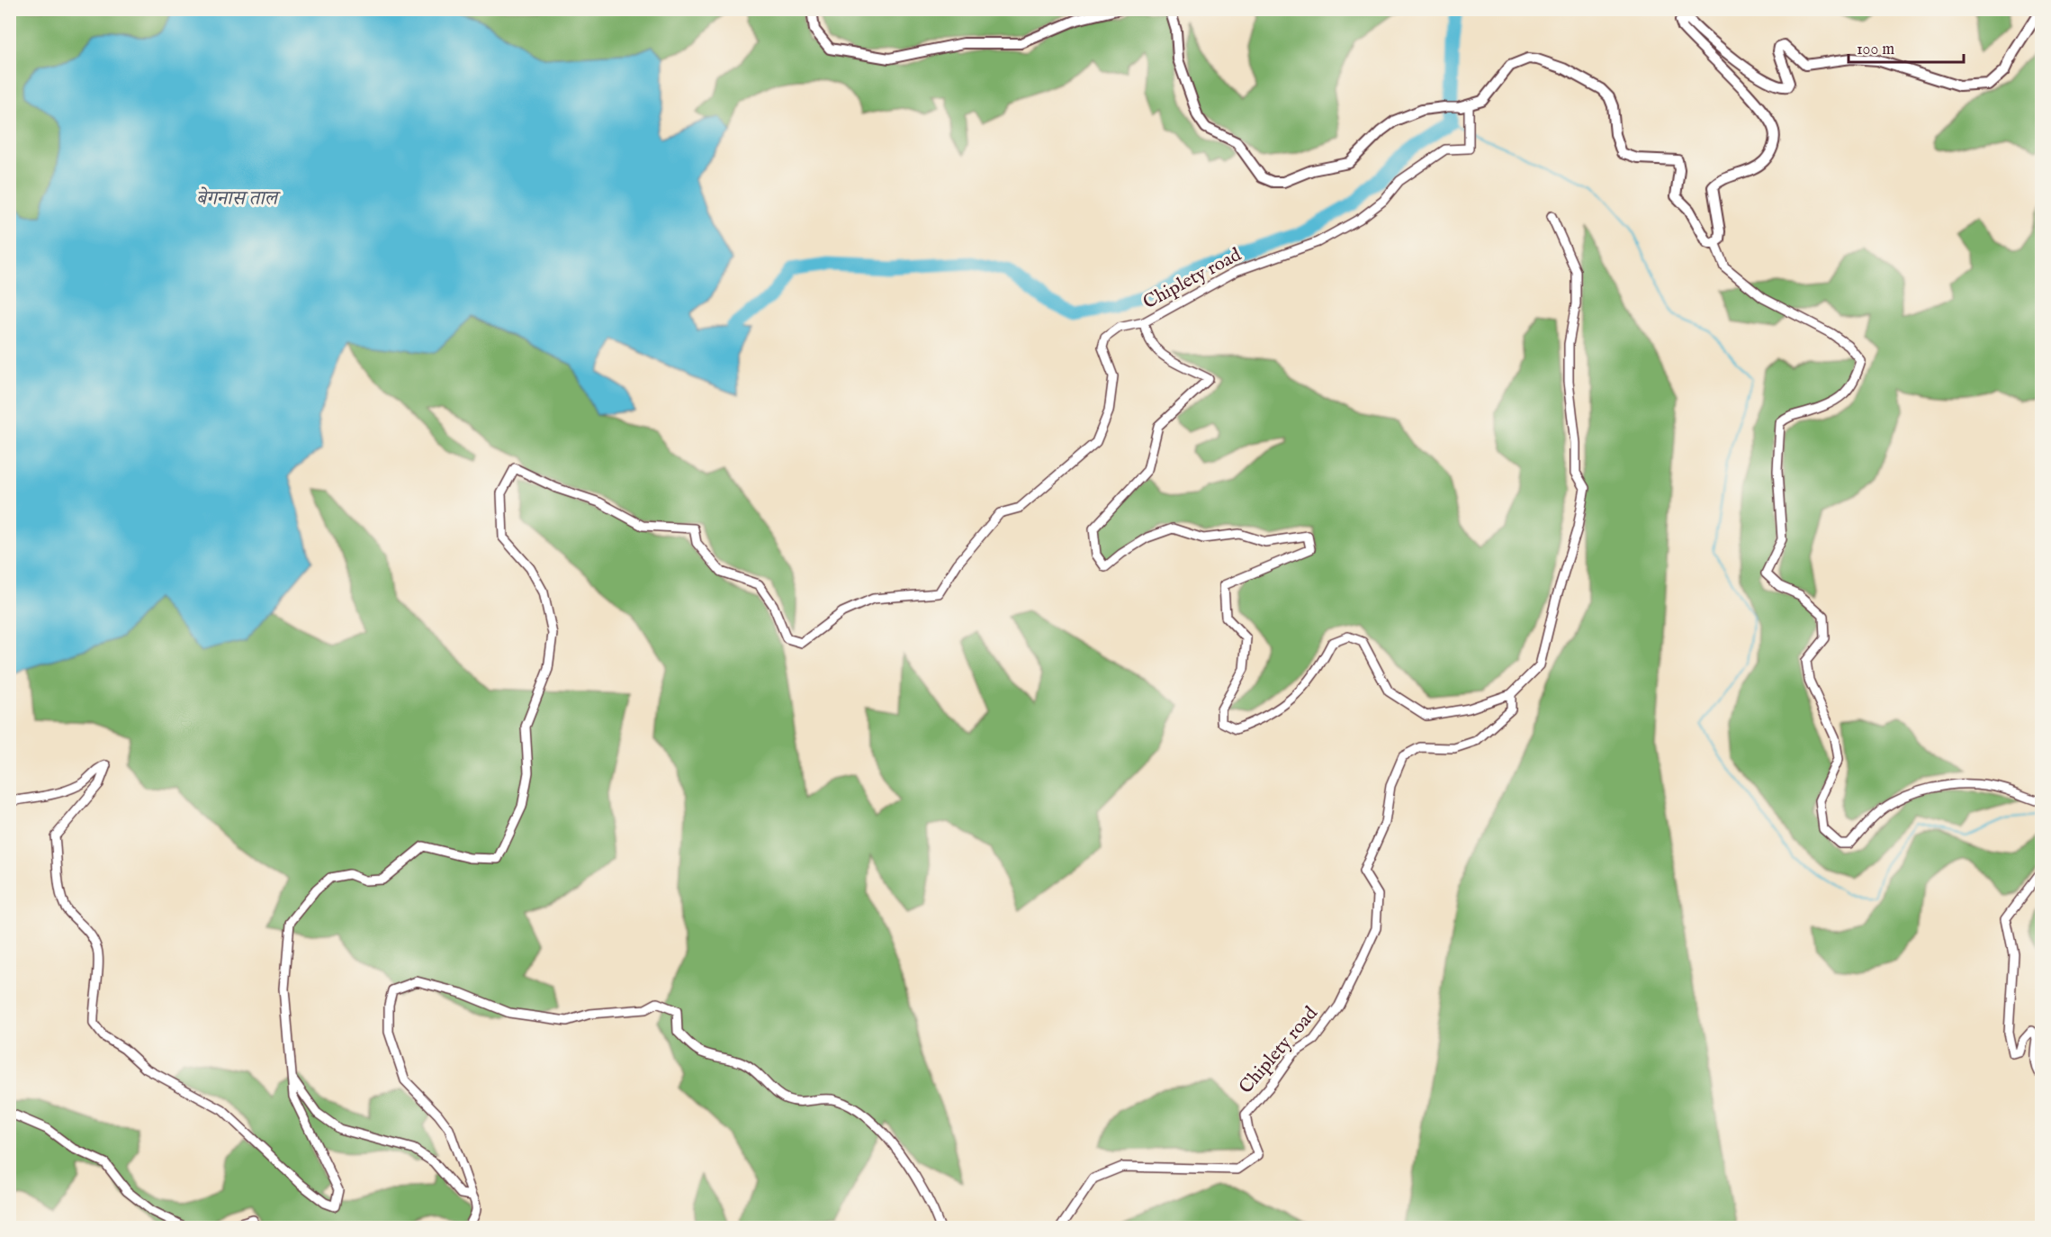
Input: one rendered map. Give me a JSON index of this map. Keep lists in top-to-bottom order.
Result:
{
  "streets": {
    "street": ["Chiplety road"]
  },
  "water": ["बेगनास ताल"],
  "scale_bar": "100 m"
}
